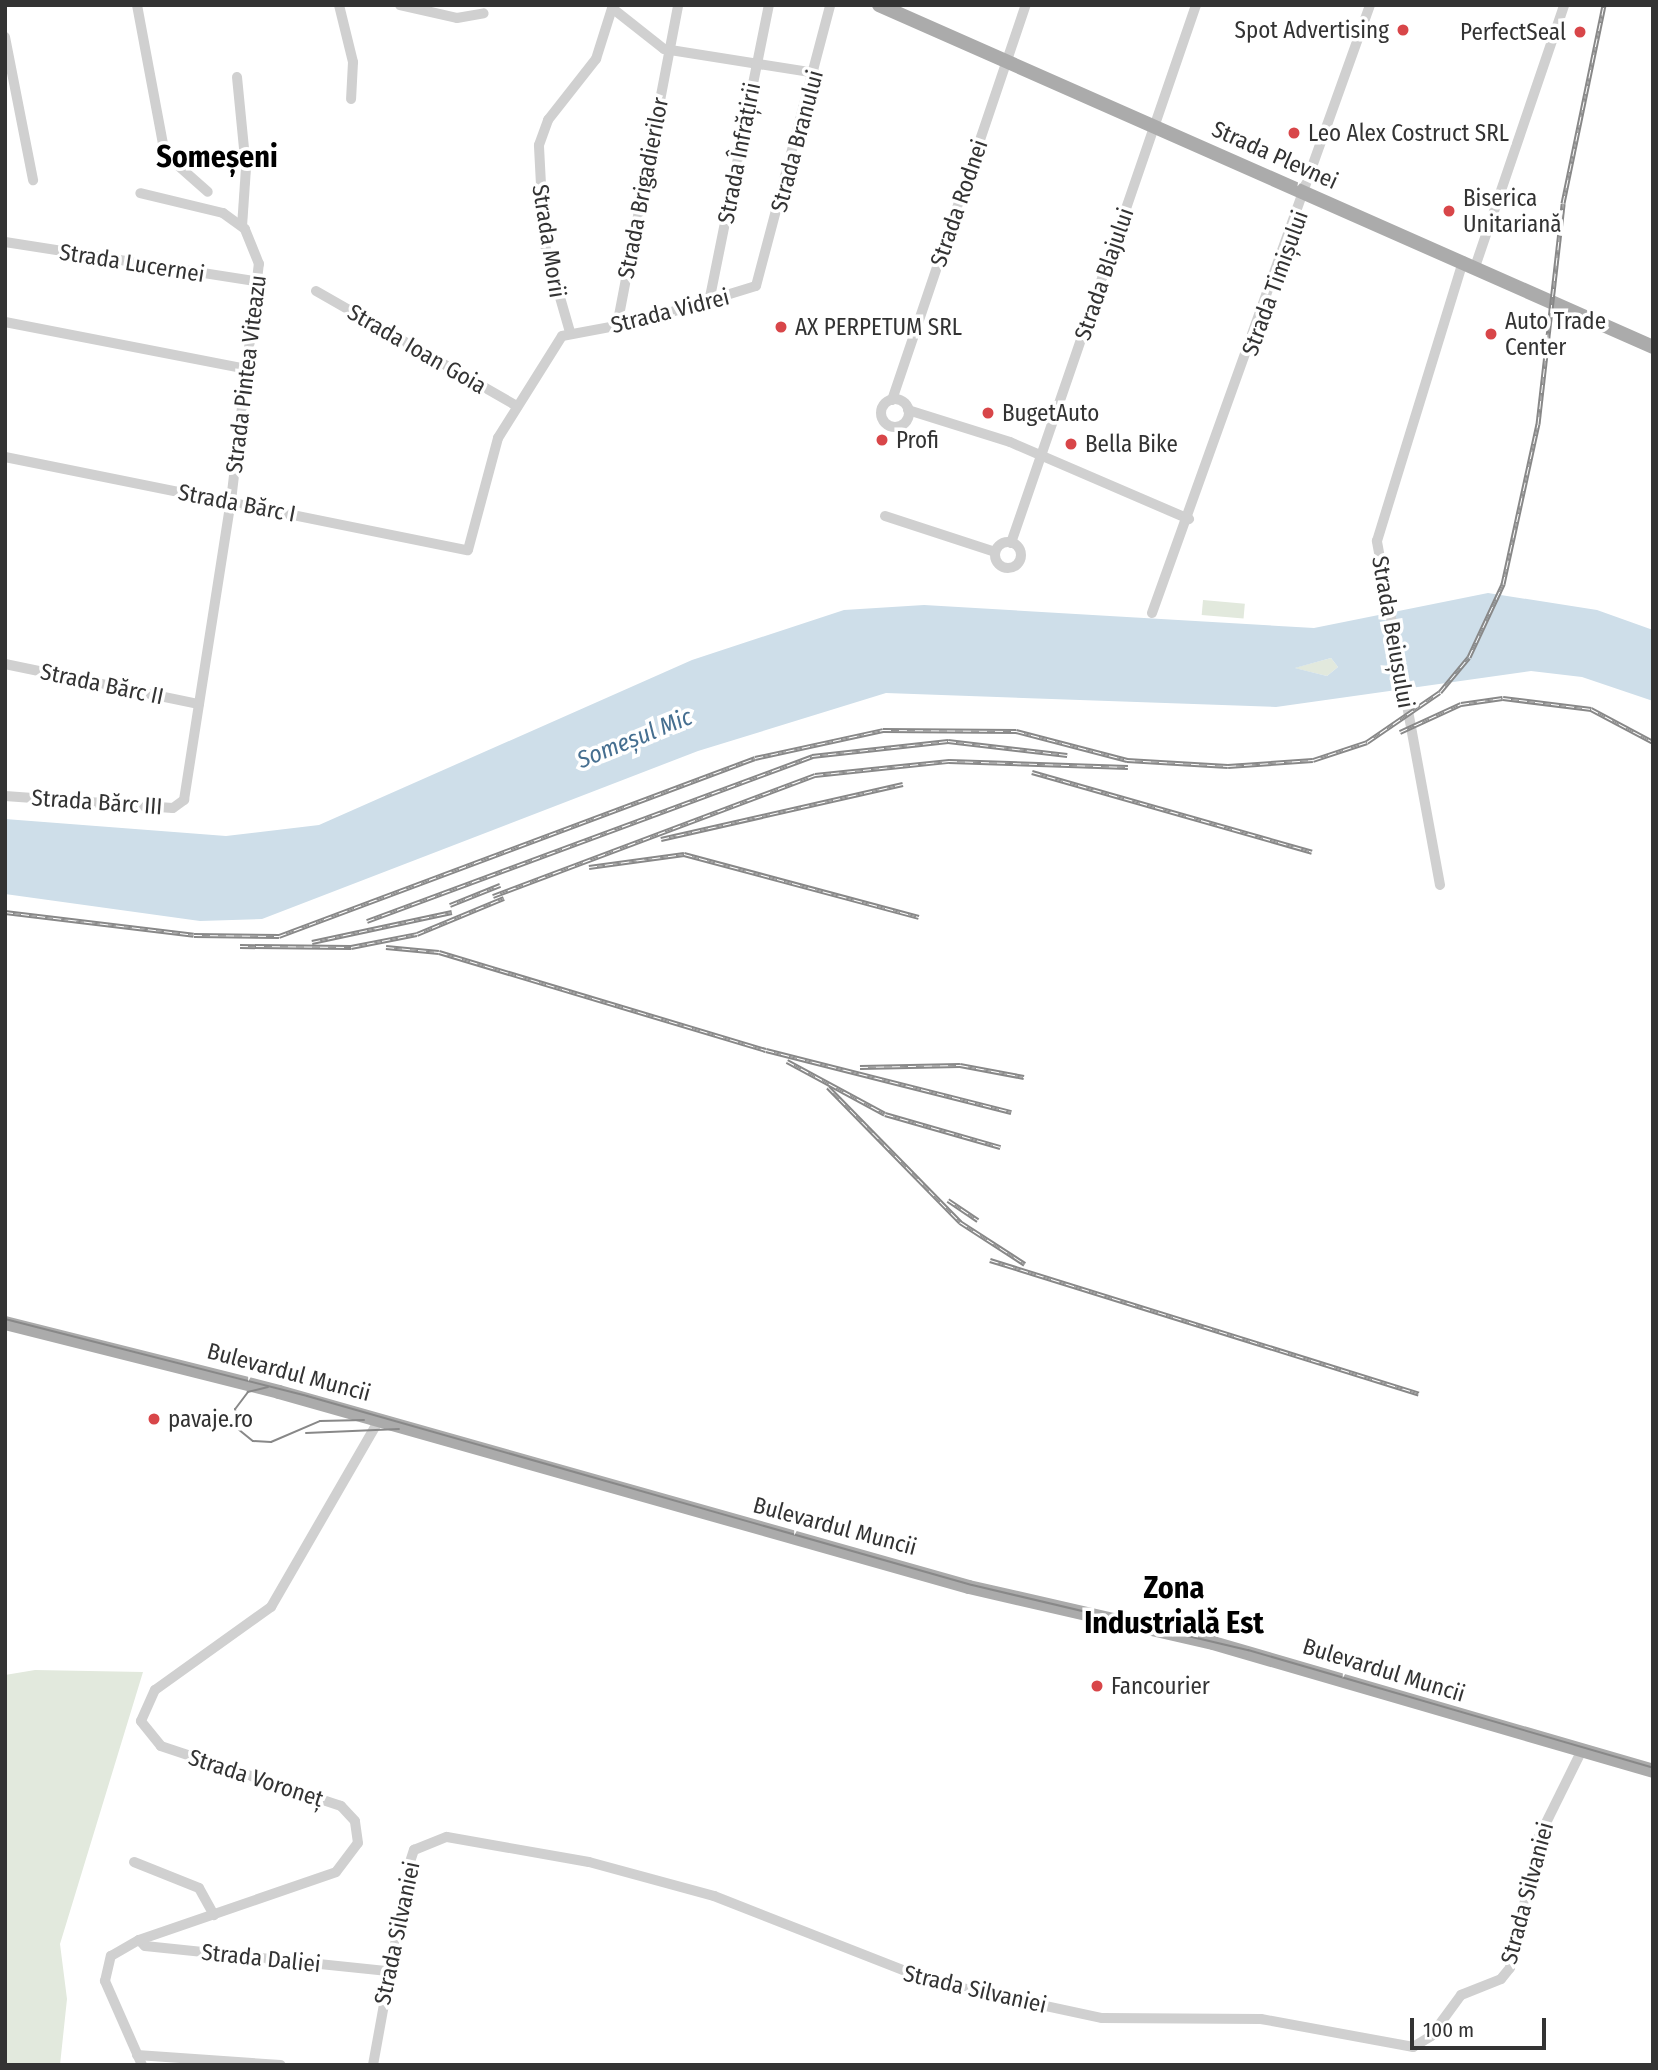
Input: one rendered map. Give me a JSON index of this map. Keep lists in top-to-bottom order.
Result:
{
  "streets": {
    "main road": ["Strada Plevnei", "Bulevardul Muncii"],
    "street": [
      "Strada Branului",
      "Strada Înfrățirii",
      "Strada Brigadierilor",
      "Strada Rodnei",
      "Strada Morii",
      "Strada Lucernei",
      "Strada Blajului",
      "Strada Timișului",
      "Strada Vidrei",
      "Strada Ioan Goia",
      "Strada Pintea Viteazu",
      "Strada Bărc I",
      "Strada Beiușului",
      "Strada Bărc II",
      "Strada Bărc III",
      "Strada Voroneț",
      "Strada Silvaniei",
      "Strada Daliei"
    ]
  },
  "crossings": [
    ["Strada Branului", "Strada Vidrei"],
    ["Strada Înfrățirii", "Strada Vidrei"],
    ["Strada Plevnei", "Strada Rodnei"],
    ["Strada Plevnei", "Strada Blajului"],
    ["Strada Plevnei", "Strada Timișului"],
    ["Strada Plevnei", "Strada Beiușului"],
    ["Strada Brigadierilor", "Strada Vidrei"],
    ["Strada Morii", "Strada Vidrei"],
    ["Strada Lucernei", "Strada Pintea Viteazu"],
    ["Strada Ioan Goia", "Strada Bărc I"],
    ["Strada Pintea Viteazu", "Strada Bărc I"],
    ["Strada Pintea Viteazu", "Strada Bărc II"],
    ["Strada Pintea Viteazu", "Strada Bărc III"],
    ["Bulevardul Muncii", "Strada Voroneț"],
    ["Bulevardul Muncii", "Strada Silvaniei"],
    ["Strada Voroneț", "Strada Daliei"],
    ["Strada Silvaniei", "Strada Daliei"]
  ],
  "districts": ["Someșeni", "Zona Industrială Est"],
  "water": ["Someșul Mic"],
  "places": [
    "Spot Advertising",
    "PerfectSeal",
    "Leo Alex Costruct SRL",
    "Biserica Unitariană",
    "AX PERPETUM SRL",
    "Auto Trade Center",
    "BugetAuto",
    "Profi",
    "Bella Bike",
    "pavaje.ro",
    "Fancourier"
  ],
  "scale_bar": "100 m"
}
